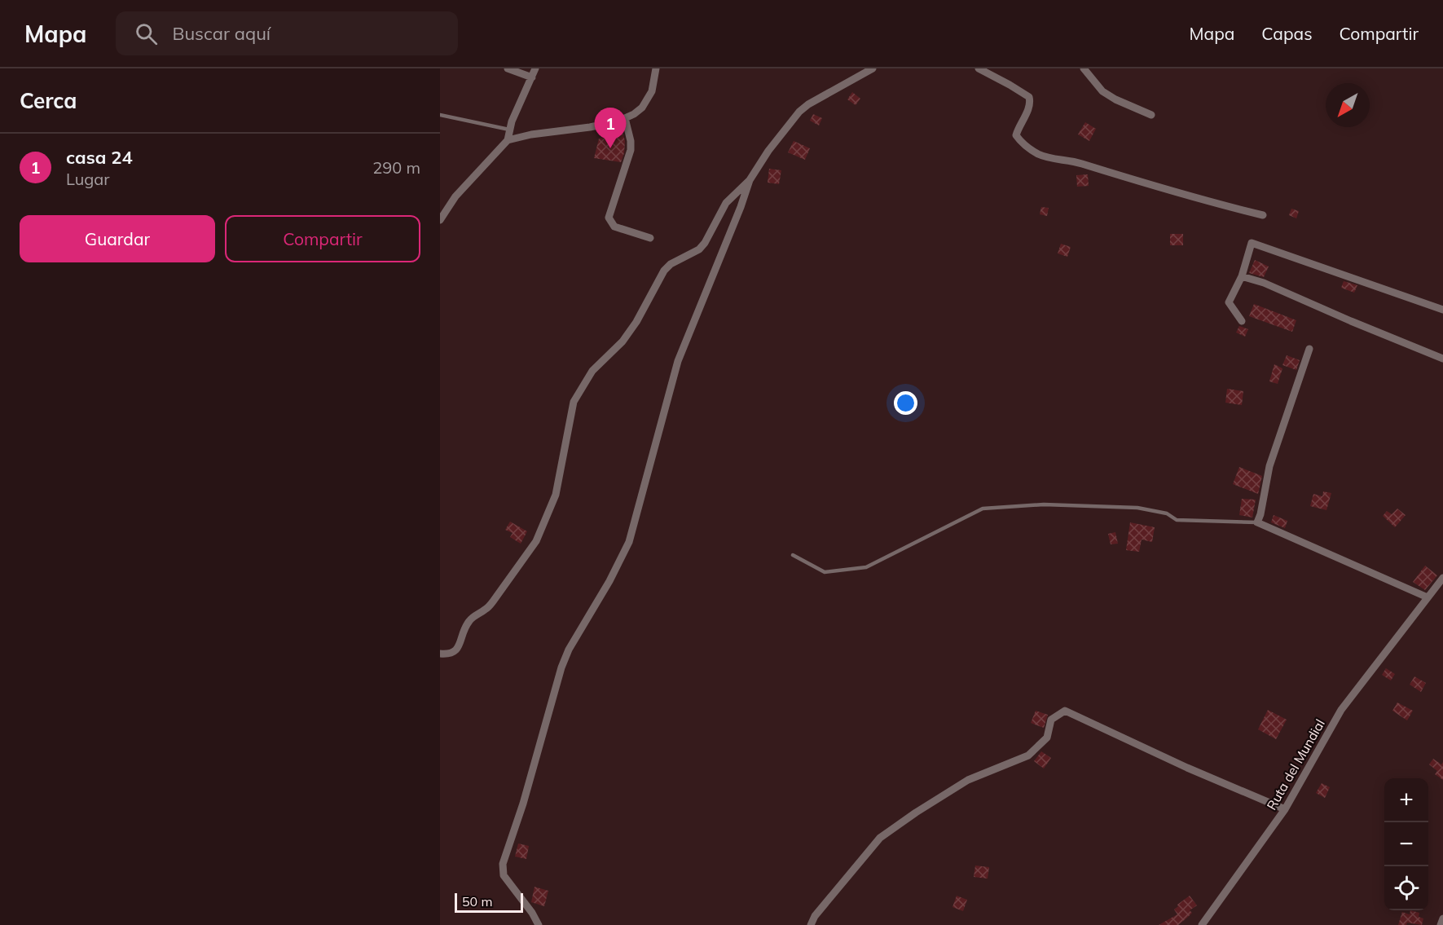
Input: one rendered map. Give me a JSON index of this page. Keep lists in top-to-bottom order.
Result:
{
  "streets": {
    "street": ["Ruta del Mundial"]
  },
  "scale_bar": "50 m",
  "north": "bottom left",
  "page": {
    "header": "Mapa",
    "search": "Buscar aquí",
    "nav": ["Mapa", "Capas", "Compartir"],
    "heading": "Cerca",
    "pins": "1",
    "list": [
      {
        "mark": "1",
        "name": "casa 24",
        "note": "Lugar",
        "value": "290 m"
      }
    ],
    "buttons": ["Guardar", "Compartir"],
    "map_buttons": ["+", "−"],
    "scale": "50 m"
  }
}
